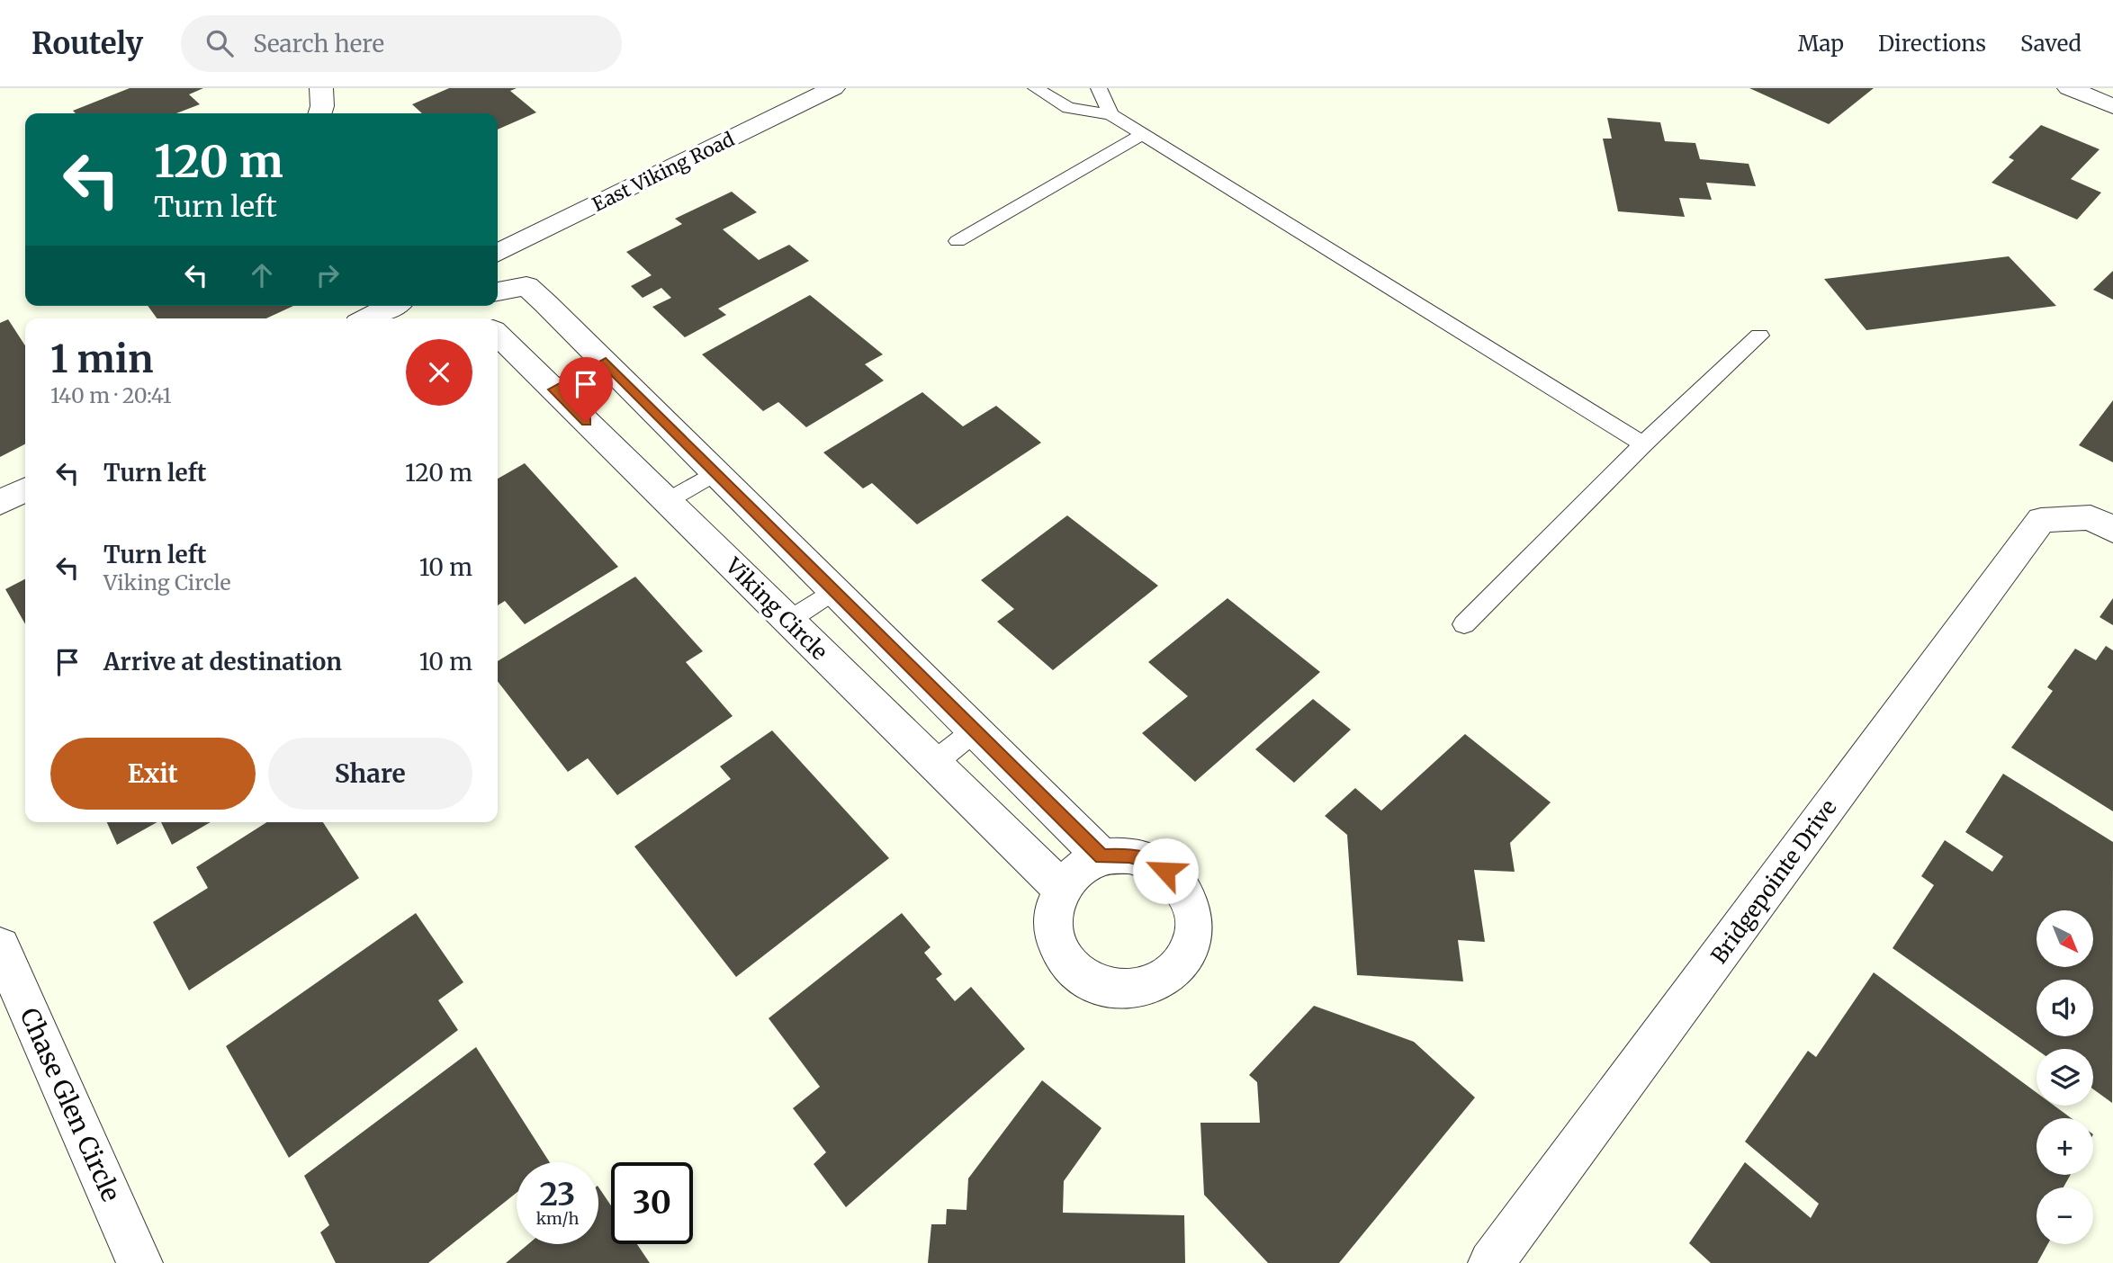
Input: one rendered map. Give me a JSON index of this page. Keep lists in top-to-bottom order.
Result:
{
  "streets": {
    "street": [
      "East Viking Road",
      "Viking Circle",
      "Bridgepointe Drive",
      "Chase Glen Circle"
    ]
  },
  "north": "bottom right",
  "page": {
    "header": "Routely",
    "search": "Search here",
    "nav": ["Map", "Directions", "Saved"],
    "turn": ["120 m", "Turn left"],
    "heading": ["1 min", "140 m · 20:41"],
    "list": [
      {
        "name": "Turn left",
        "value": "120 m"
      },
      {
        "name": "Turn left",
        "note": "Viking Circle",
        "value": "10 m"
      },
      {
        "name": "Arrive at destination",
        "value": "10 m"
      }
    ],
    "buttons": ["Exit", "Share"],
    "map_buttons": ["+", "−"],
    "speed": "23 km/h",
    "limit": "30"
  }
}
